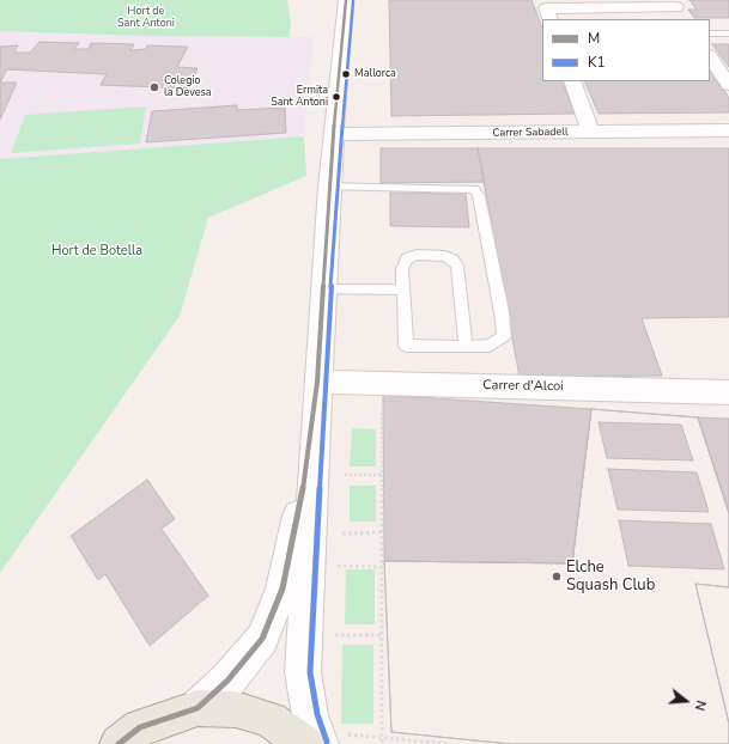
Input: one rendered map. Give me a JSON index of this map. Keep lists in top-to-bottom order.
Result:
{
  "streets": {
    "street": ["Carrer Sabadell", "Carrer d'Alcoi"]
  },
  "parks": ["Hort de Sant Antoni", "Hort de Botella"],
  "places": [
    "Mallorca",
    "Colegio la Devesa",
    "Ermita Sant Antoni",
    "Elche Squash Club"
  ],
  "lines": ["transit line M", "transit line K1"],
  "legend": ["M", "K1"],
  "north": "right"
}
